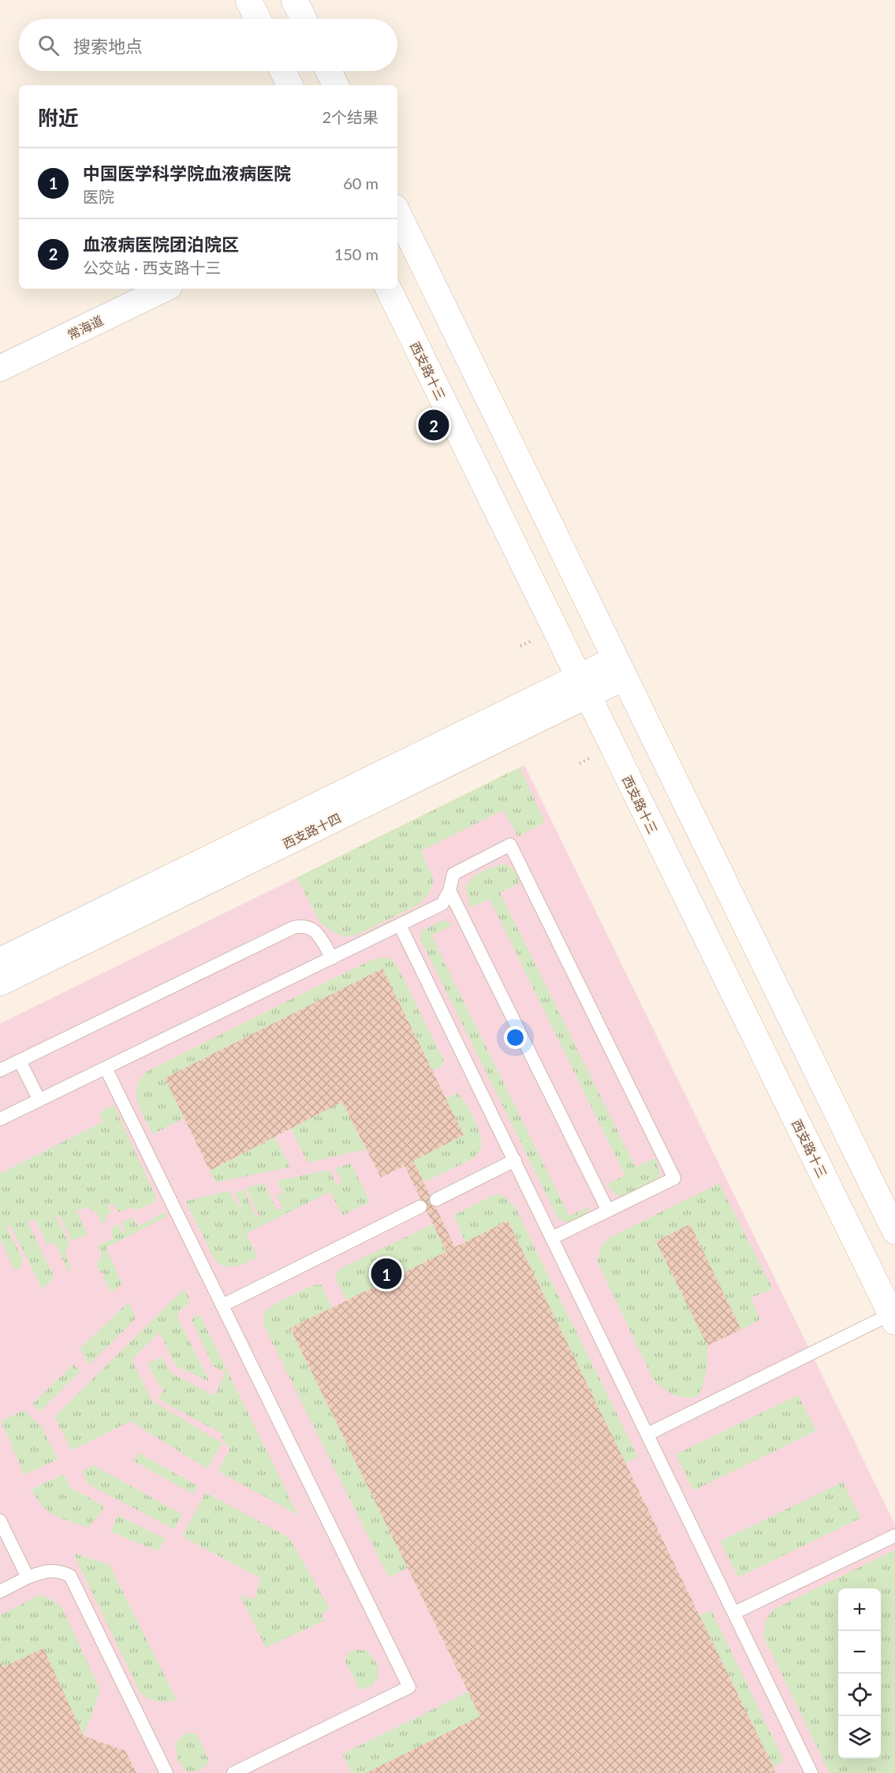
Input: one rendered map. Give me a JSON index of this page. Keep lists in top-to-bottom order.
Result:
{
  "streets": {
    "main road": ["常海道", "西支路十三", "西支路十四"]
  },
  "crossings": [
    ["西支路十三", "西支路十四"]
  ],
  "page": {
    "search": "搜索地点",
    "heading": ["附近", "2个结果"],
    "list": [
      {
        "mark": "1",
        "name": "中国医学科学院血液病医院",
        "note": "医院",
        "value": "60 m"
      },
      {
        "mark": "2",
        "name": "血液病医院团泊院区",
        "note": "公交站 · 西支路十三",
        "value": "150 m"
      }
    ],
    "pins": ["2", "1"],
    "map_buttons": ["+", "−"]
  }
}
